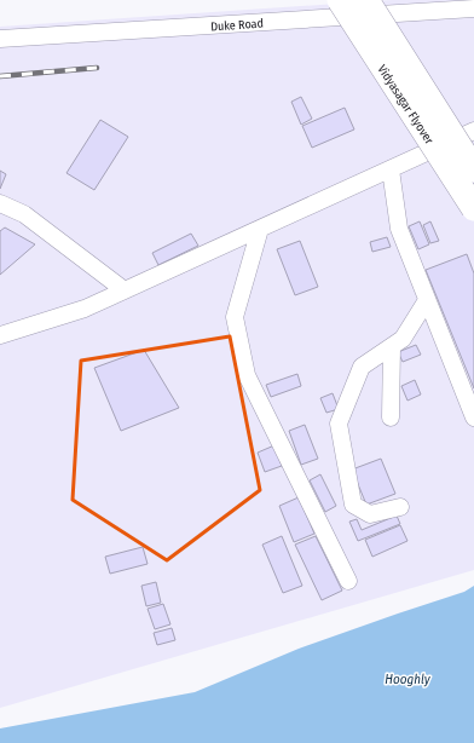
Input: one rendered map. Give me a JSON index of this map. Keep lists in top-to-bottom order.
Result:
{
  "streets": {
    "highway": ["Vidyasagar Flyover"],
    "street": ["Duke Road"]
  },
  "water": ["Hooghly"]
}
